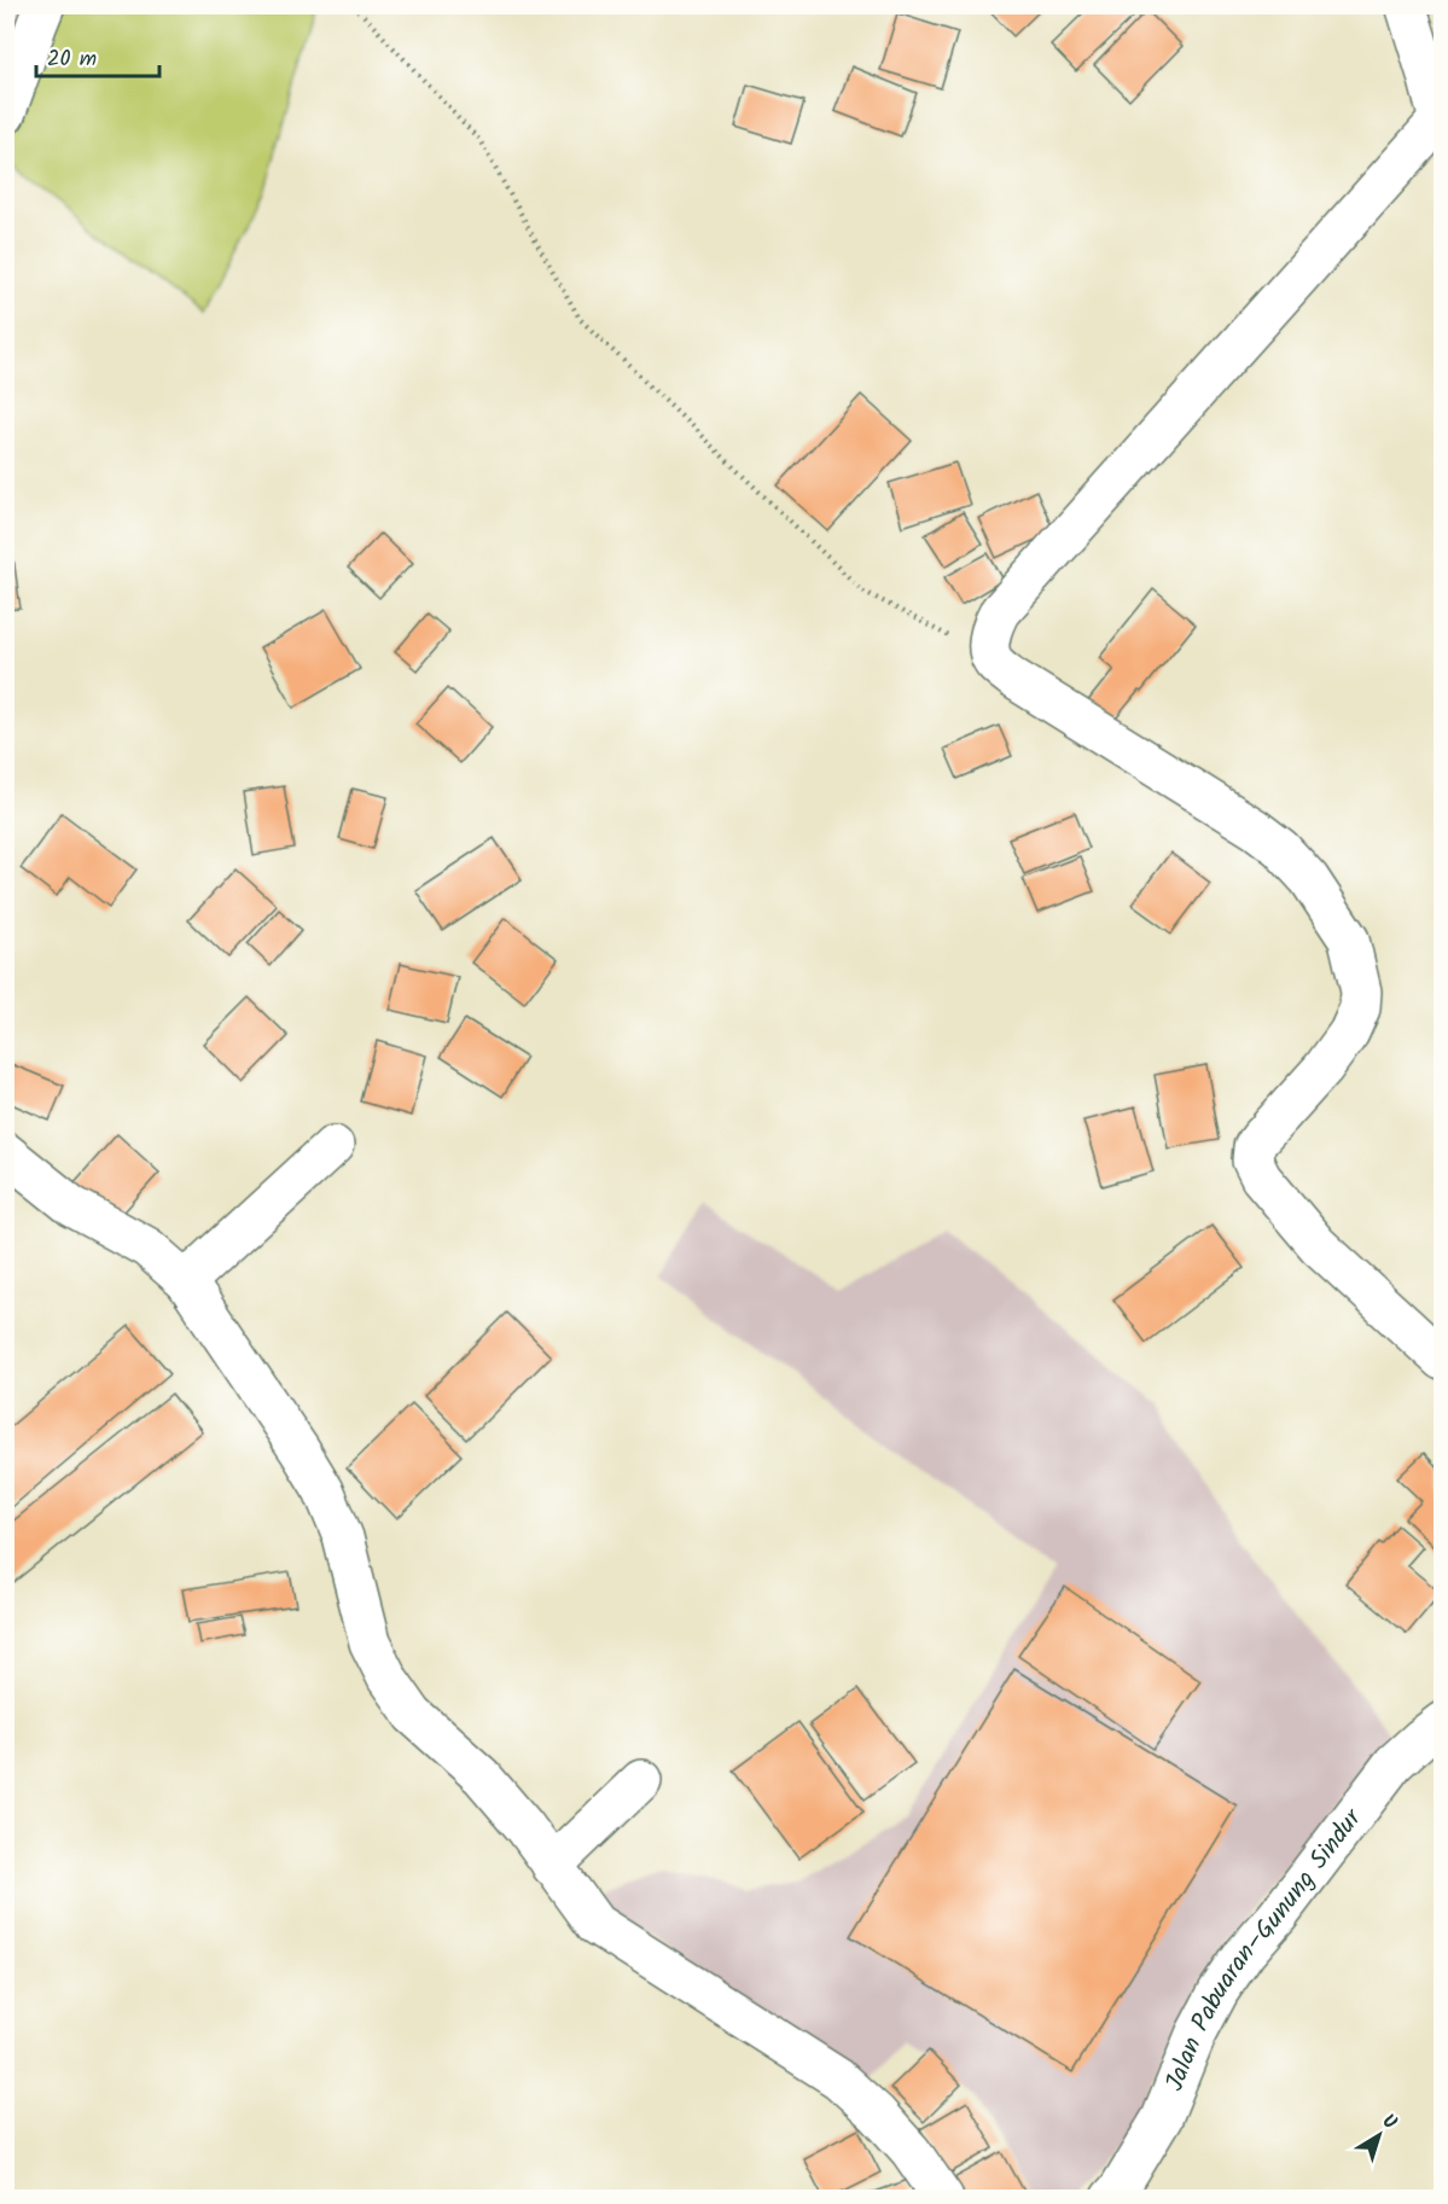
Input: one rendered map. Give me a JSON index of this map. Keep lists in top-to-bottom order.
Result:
{
  "streets": {
    "street": ["Jalan Pabuaran–Gunung Sindur"]
  },
  "scale_bar": "20 m",
  "north": "top right"
}
